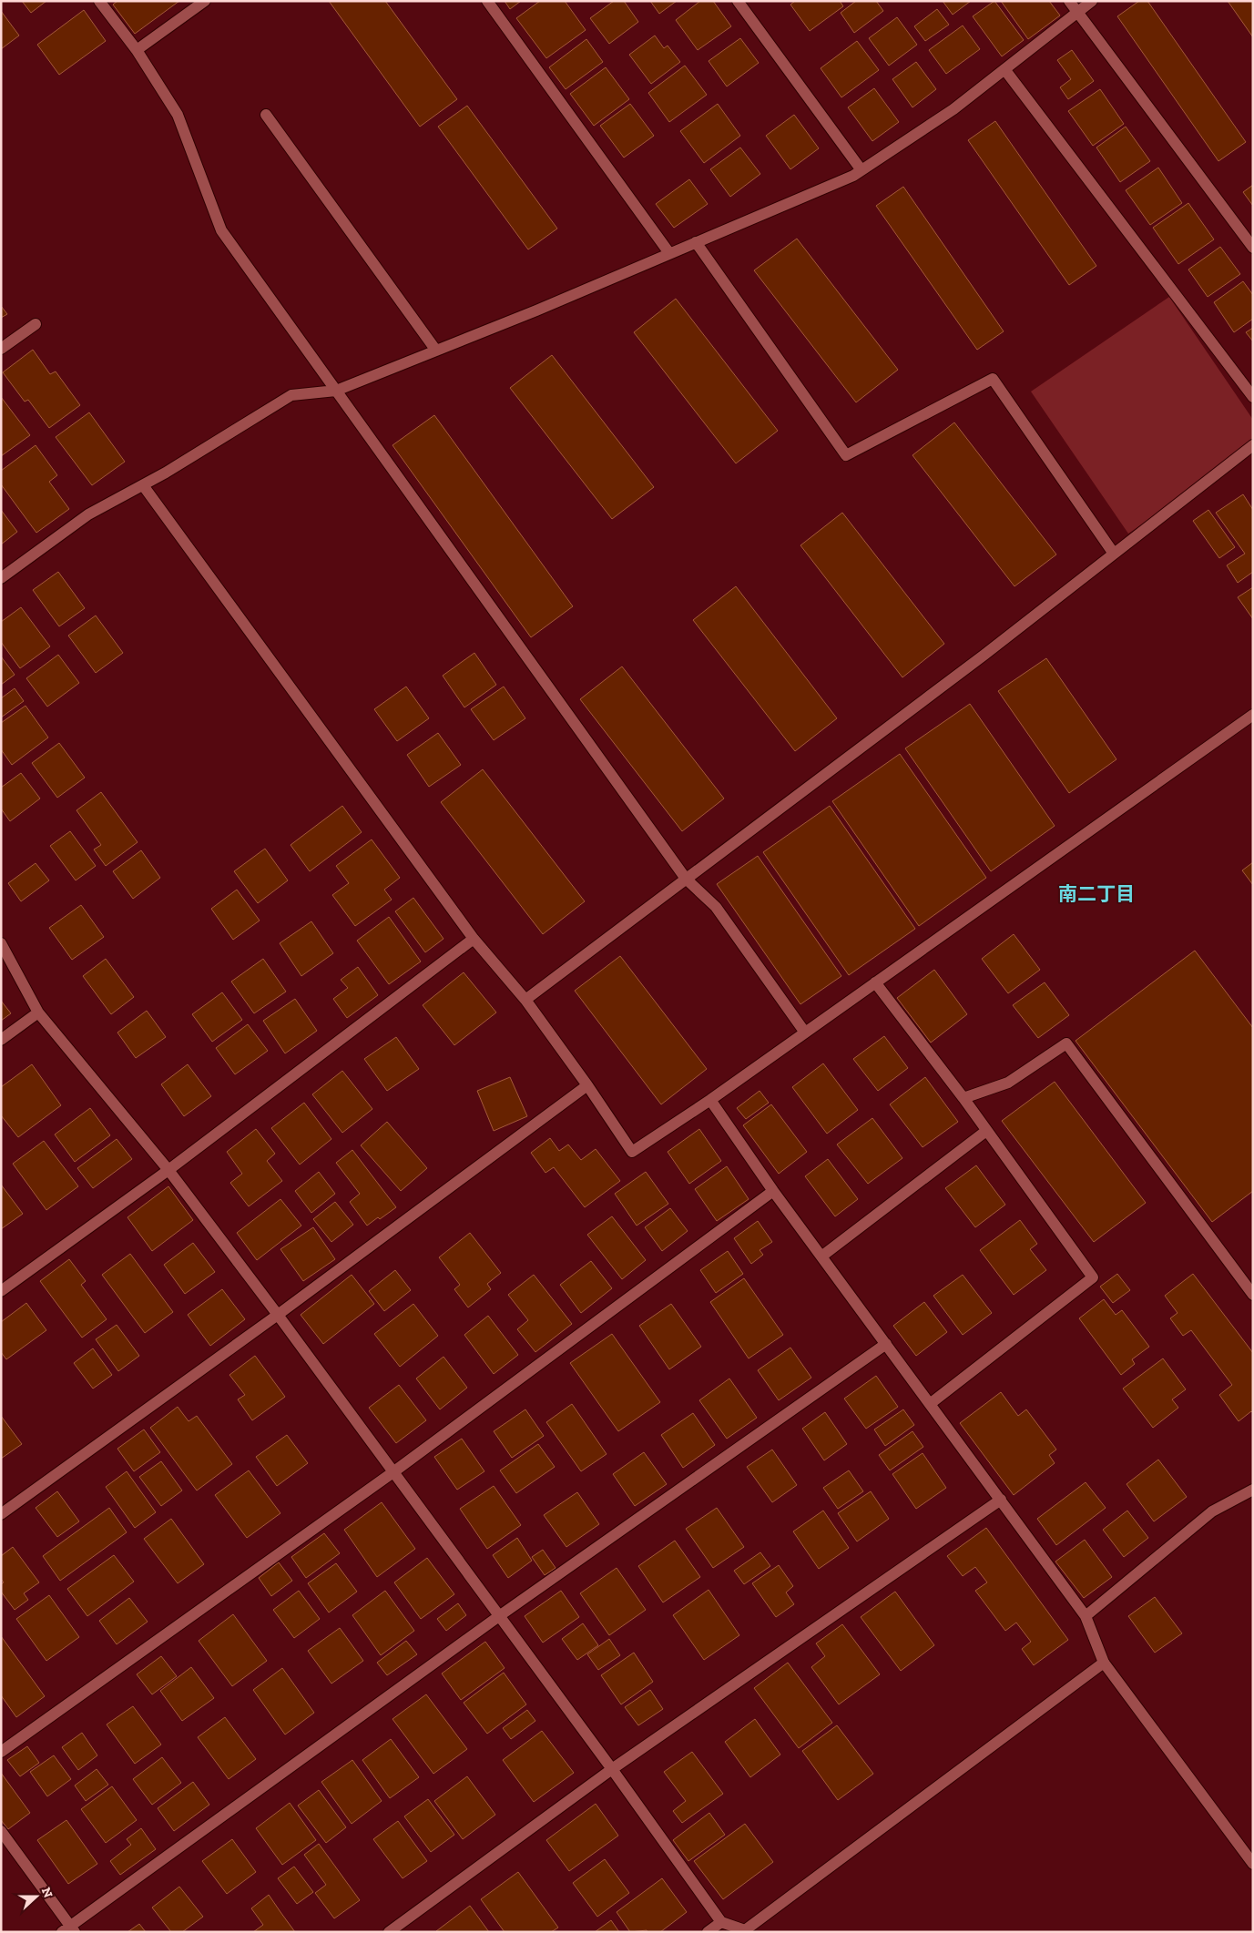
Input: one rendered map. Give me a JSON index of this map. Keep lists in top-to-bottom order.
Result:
{
  "districts": ["南二丁目"],
  "north": "right"
}
